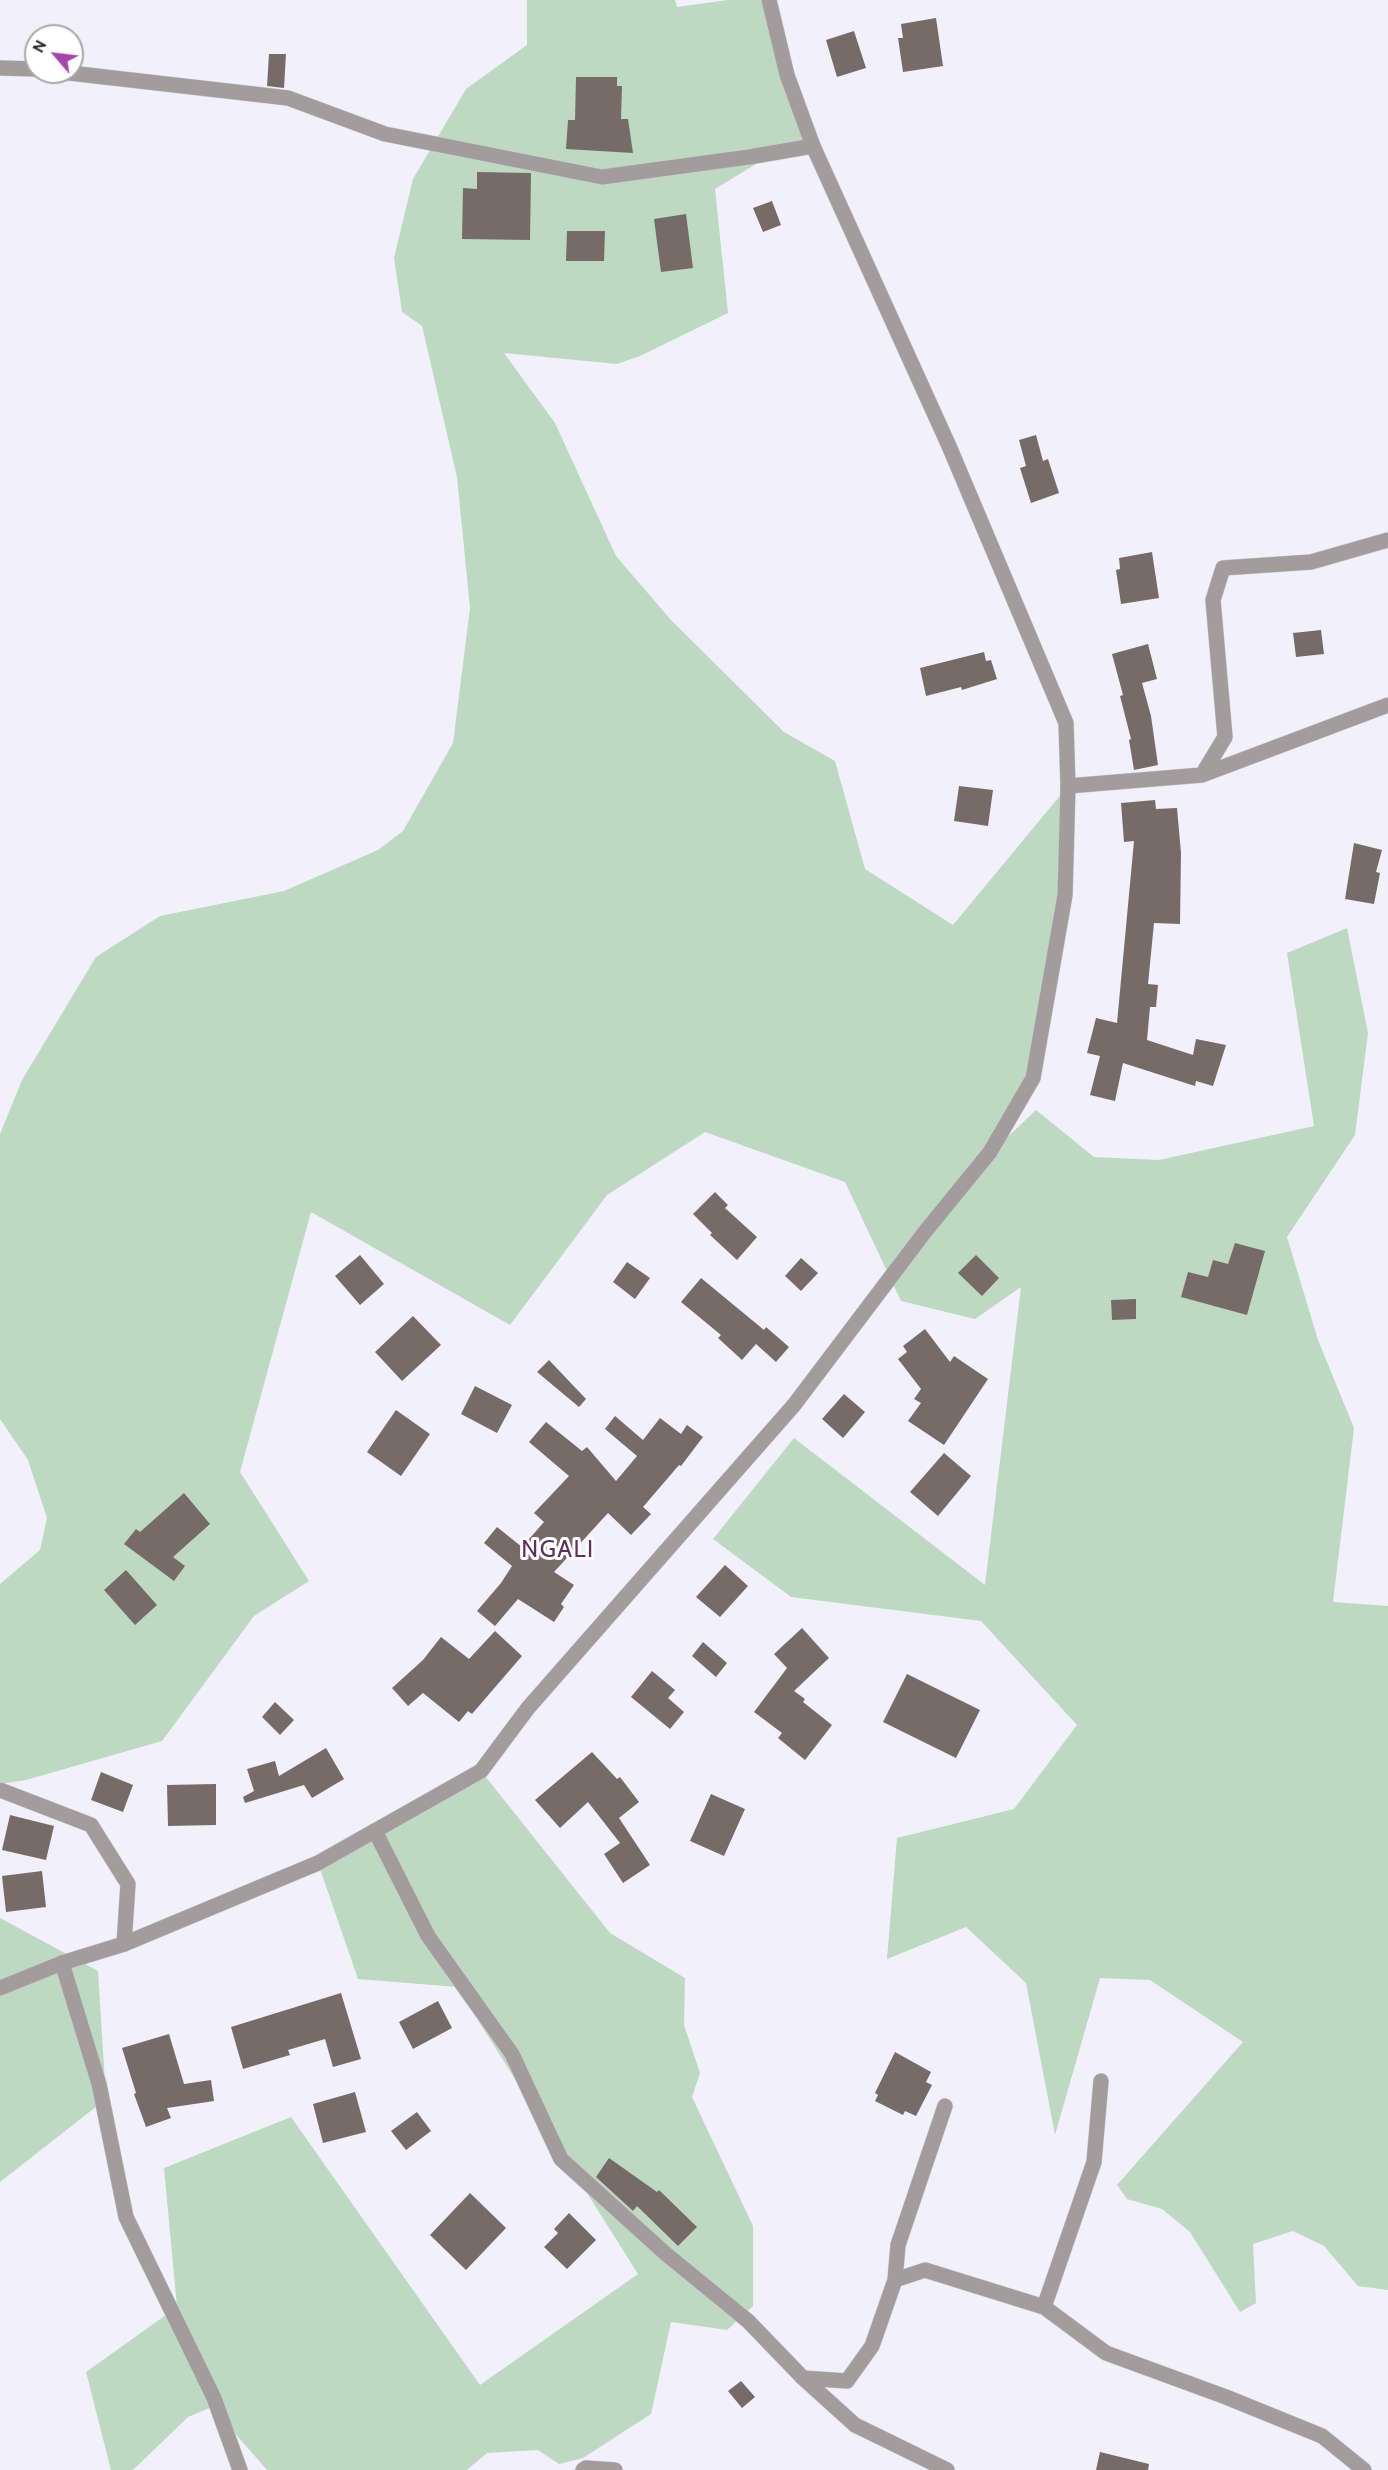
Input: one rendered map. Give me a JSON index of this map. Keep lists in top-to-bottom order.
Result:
{
  "districts": ["NGALI"],
  "north": "top left"
}
